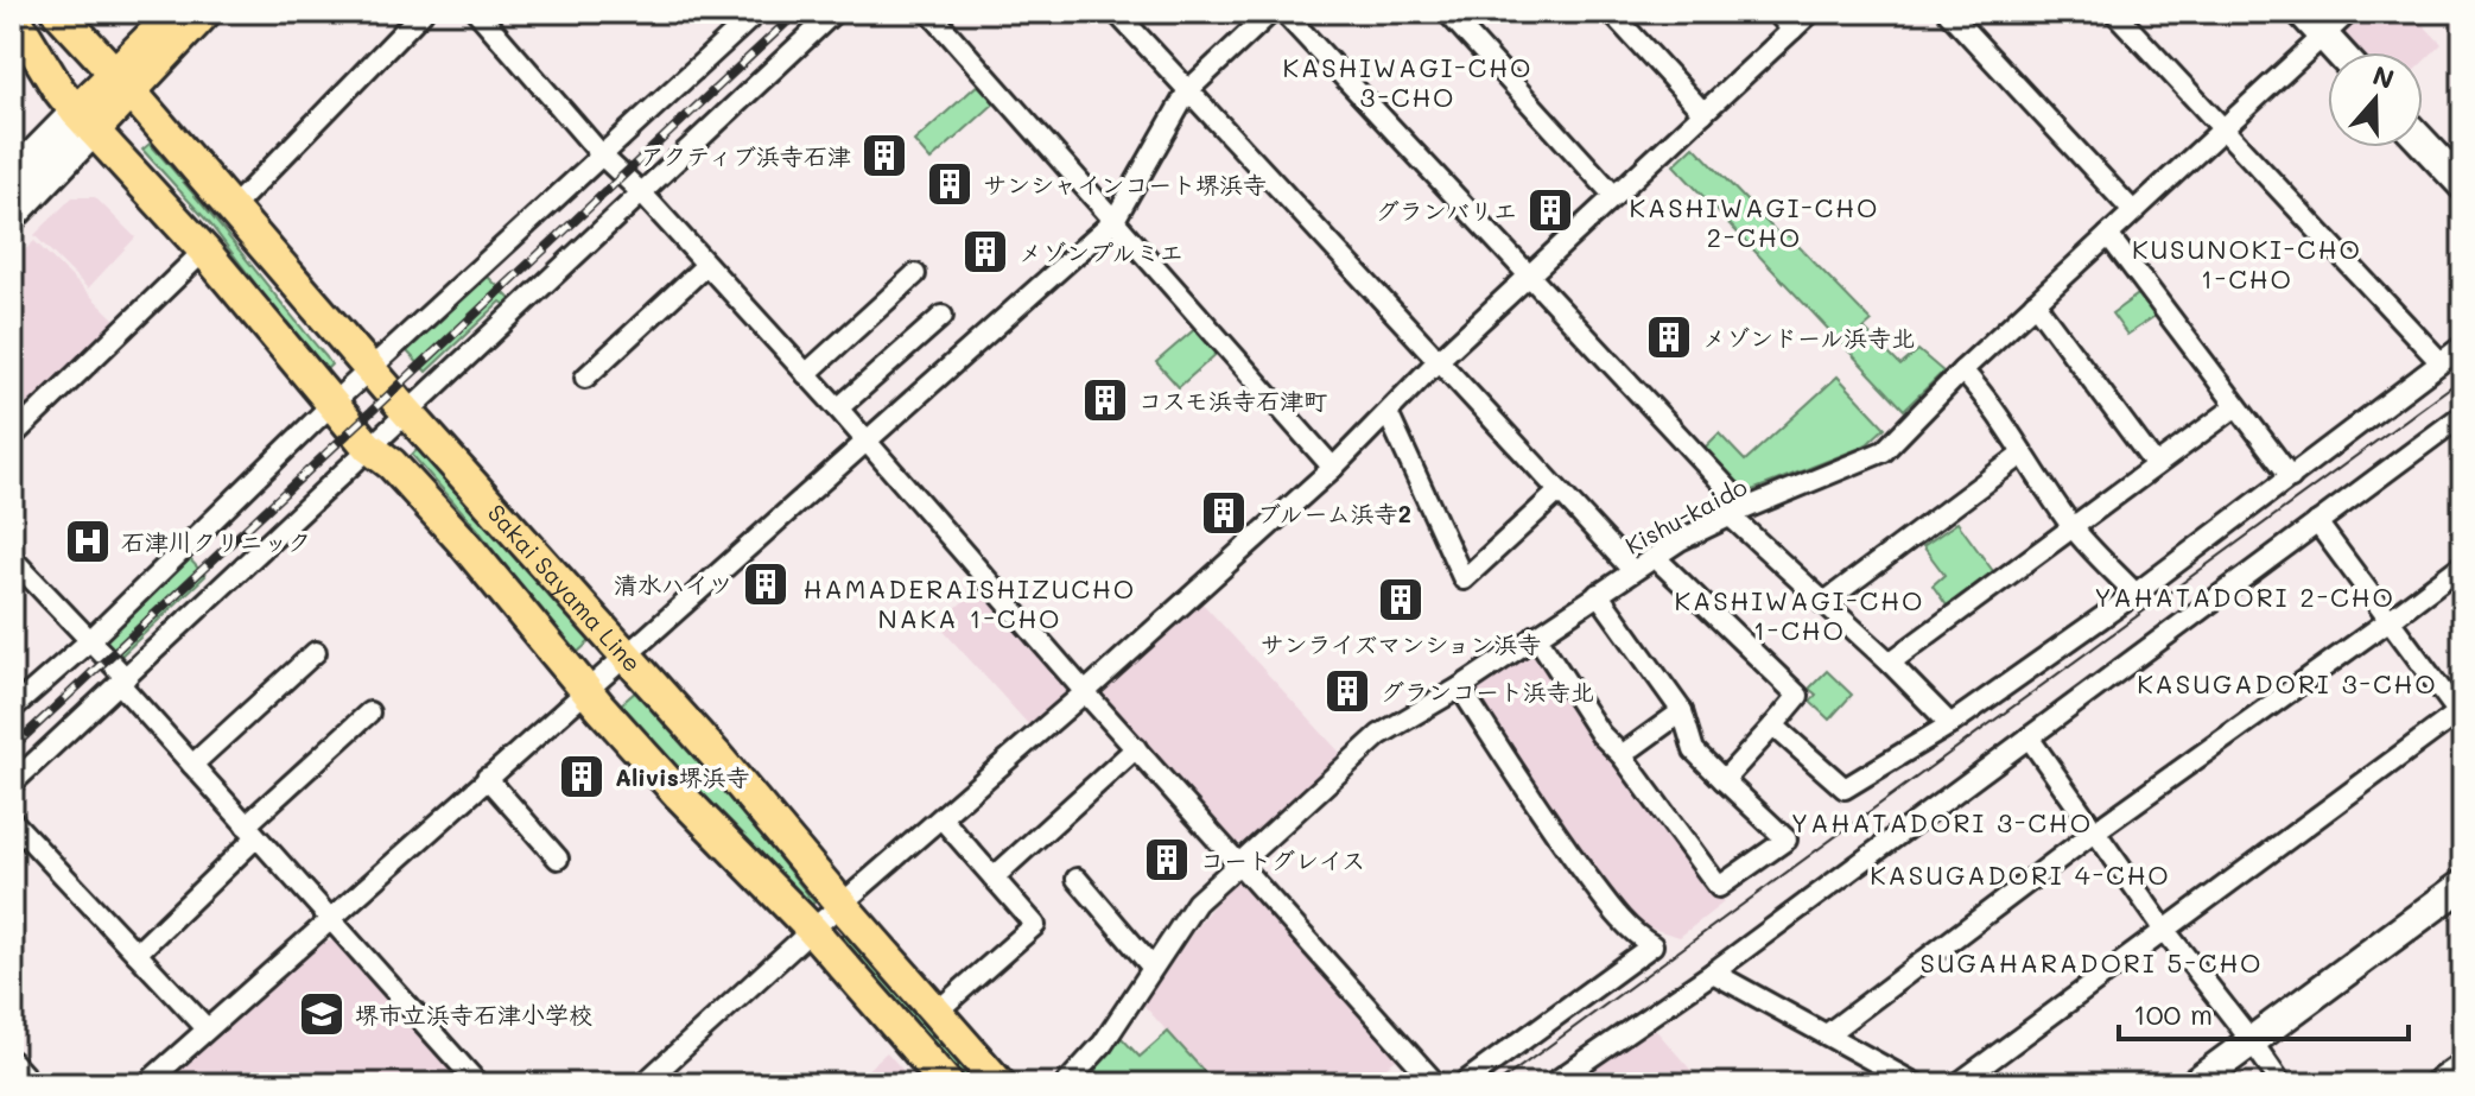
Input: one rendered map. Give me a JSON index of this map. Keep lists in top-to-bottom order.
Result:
{
  "streets": {
    "main road": ["Sakai Sayama Line"],
    "street": ["Kishu-kaido"]
  },
  "districts": [
    "KASHIWAGI-CHO 3-CHO",
    "KASHIWAGI-CHO 2-CHO",
    "KUSUNOKI-CHO 1-CHO",
    "HAMADERAISHIZUCHO NAKA 1-CHO",
    "YAHATADORI 2-CHO",
    "KASHIWAGI-CHO 1-CHO",
    "KASUGADORI 3-CHO",
    "YAHATADORI 3-CHO",
    "KASUGADORI 4-CHO",
    "SUGAHARADORI 5-CHO"
  ],
  "places": {
    "building": [
      "アクティブ浜寺石津",
      "サンシャインコート堺浜寺",
      "グランバリエ",
      "メゾンプルミエ",
      "メゾンドール浜寺北",
      "コスモ浜寺石津町",
      "ブルーム浜寺2",
      "清水ハイツ",
      "サンライズマンション浜寺",
      "グランコート浜寺北",
      "Alivis堺浜寺",
      "コートグレイス"
    ],
    "hospital": ["石津川クリニック"],
    "school or university": ["堺市立浜寺石津小学校"]
  },
  "scale_bar": "100 m",
  "north": "top"
}
